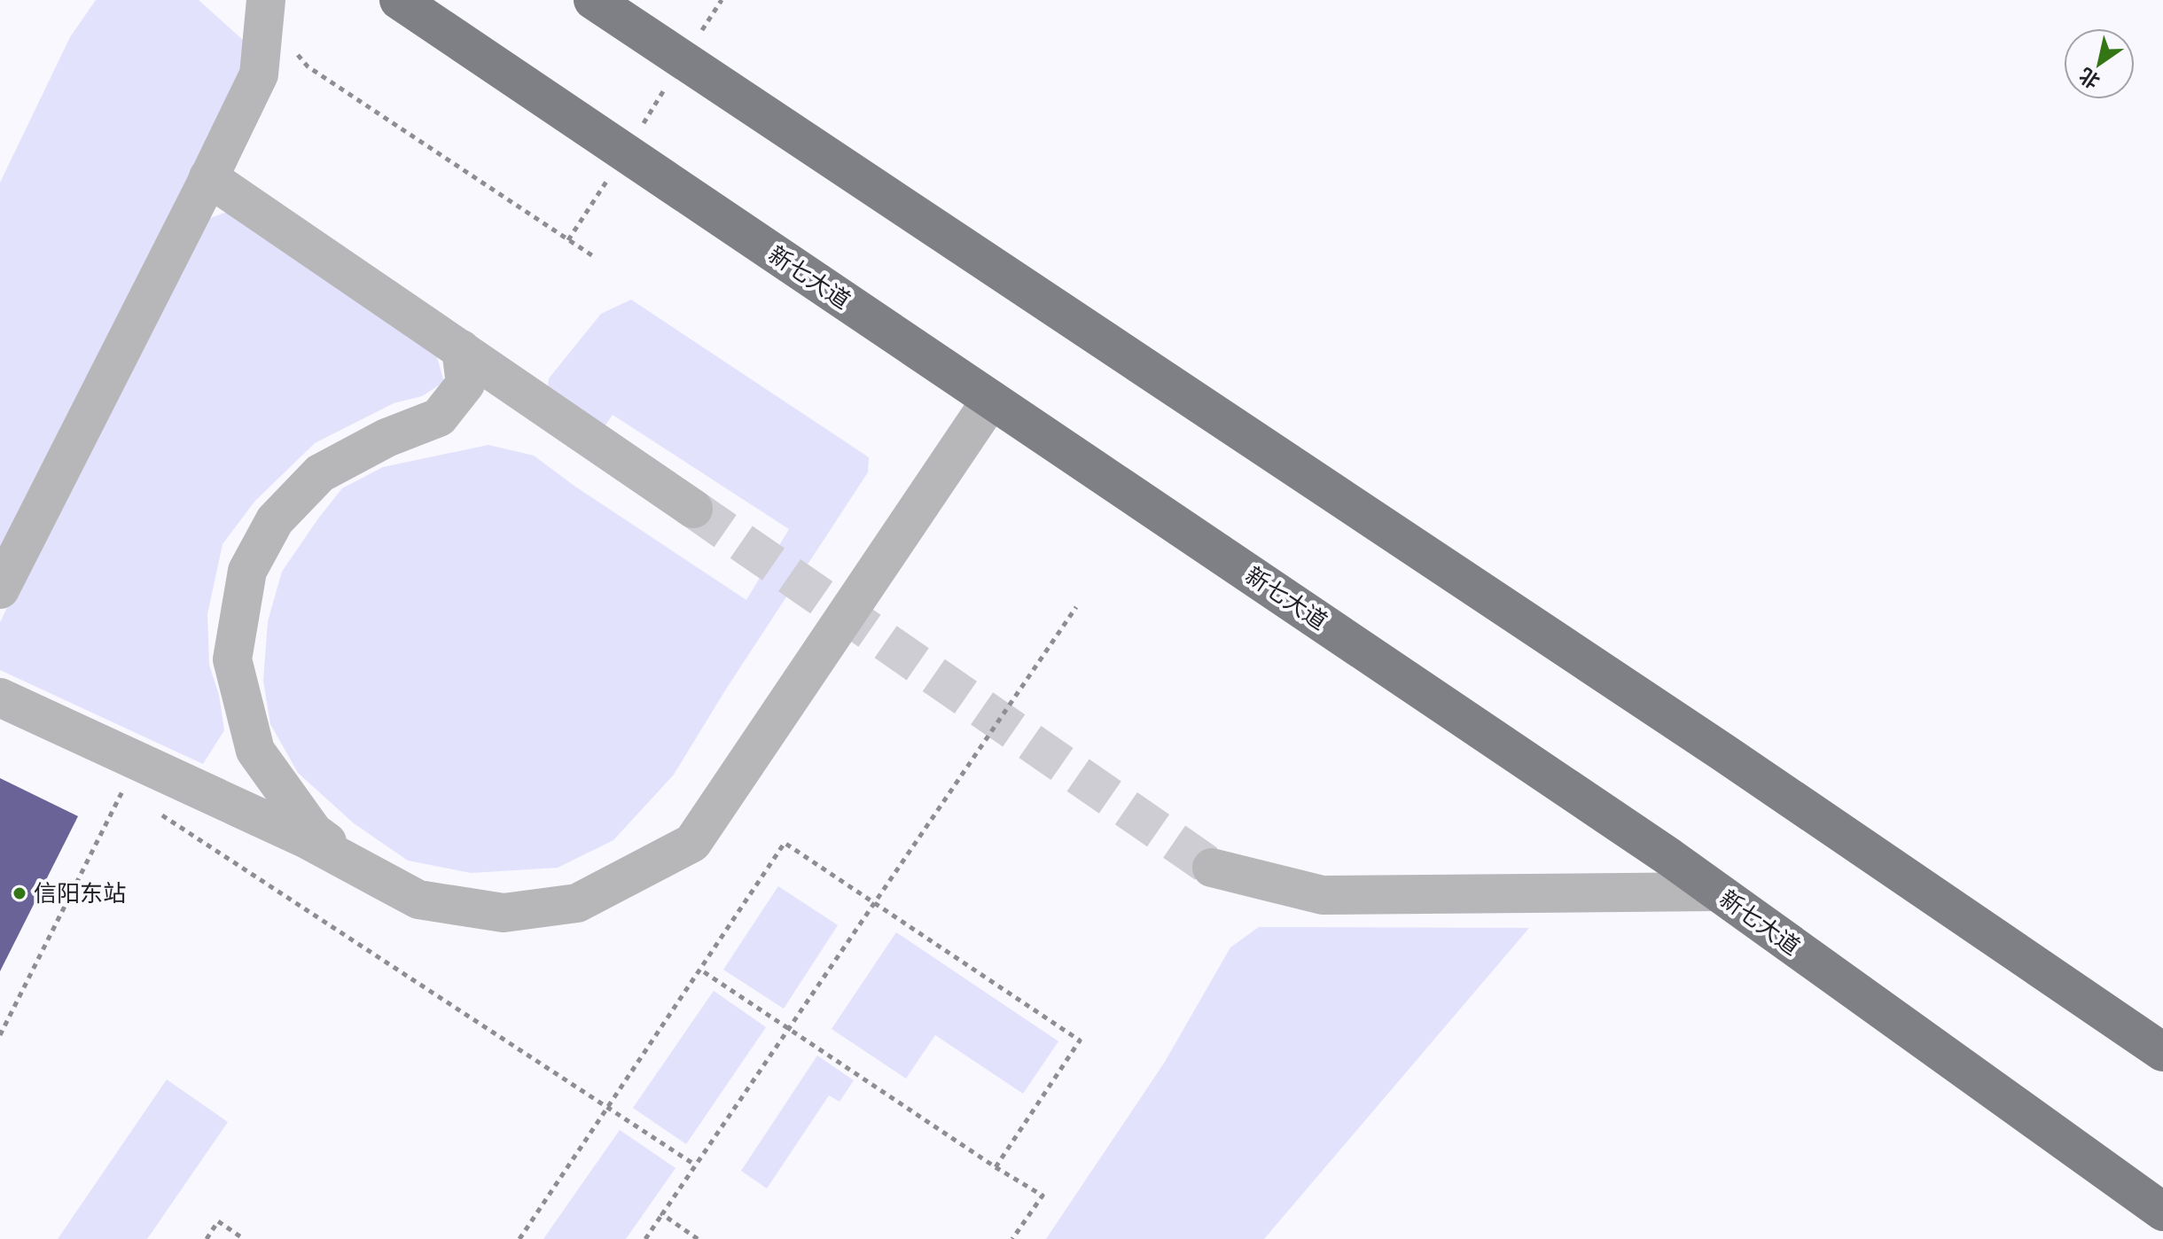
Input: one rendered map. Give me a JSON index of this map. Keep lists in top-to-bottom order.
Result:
{
  "streets": {
    "main road": ["新七大道"]
  },
  "places": ["信阳东站"],
  "north": "bottom left"
}
